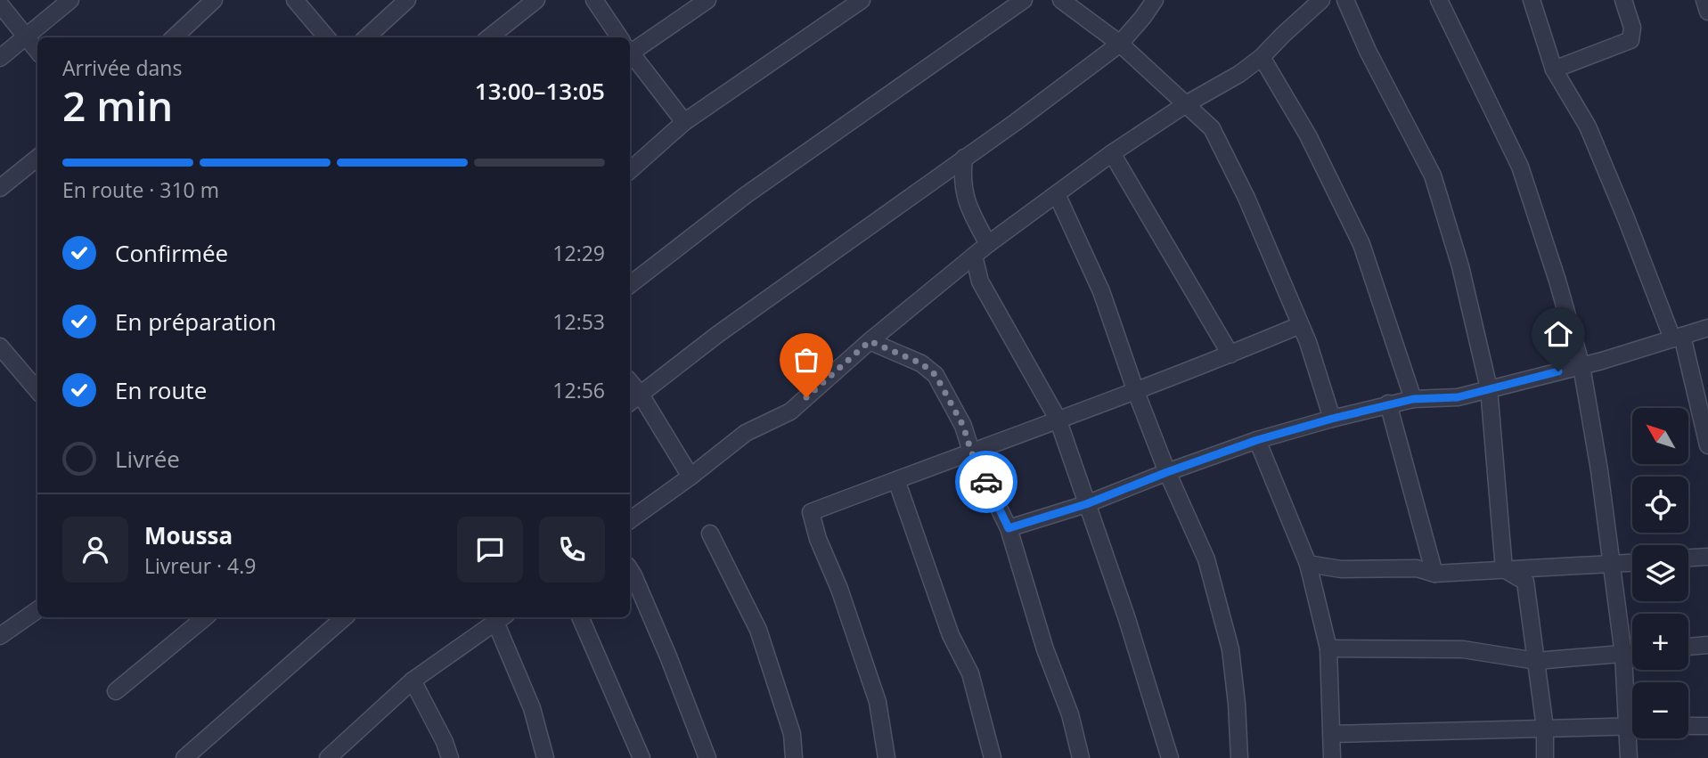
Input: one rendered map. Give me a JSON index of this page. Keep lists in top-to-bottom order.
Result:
{
  "north": "top left",
  "page": {
    "heading": ["2 min", "Arrivée dans", "13:00–13:05"],
    "panel": ["Moussa", "Livreur · 4.9"],
    "bar": "En route · 310 m",
    "list": [
      ["Confirmée", "12:29"],
      ["En préparation", "12:53"],
      ["En route", "12:56"],
      "Livrée"
    ],
    "map_buttons": ["+", "−"]
  }
}
